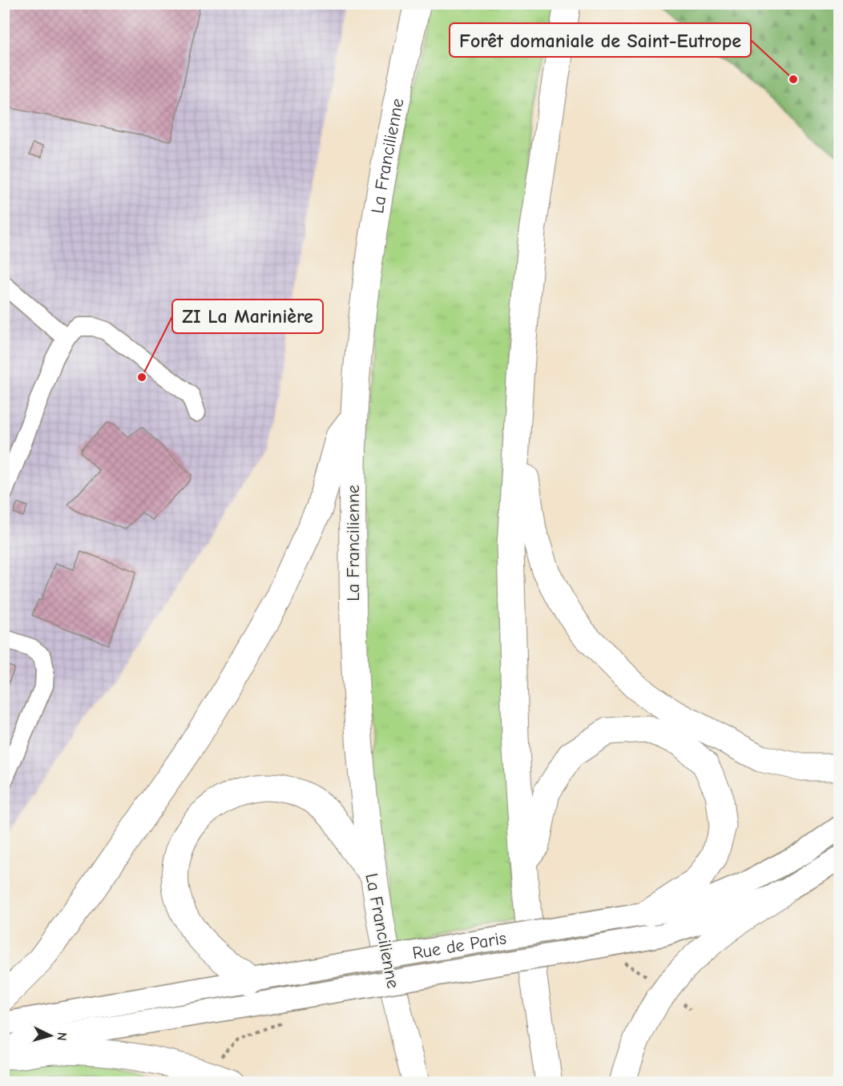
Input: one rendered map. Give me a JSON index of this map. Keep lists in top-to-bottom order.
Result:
{
  "streets": {
    "highway": ["La Francilienne"],
    "main road": ["Rue de Paris"]
  },
  "places": ["Forêt domaniale de Saint-Eutrope", "ZI La Marinière"],
  "north": "right"
}
